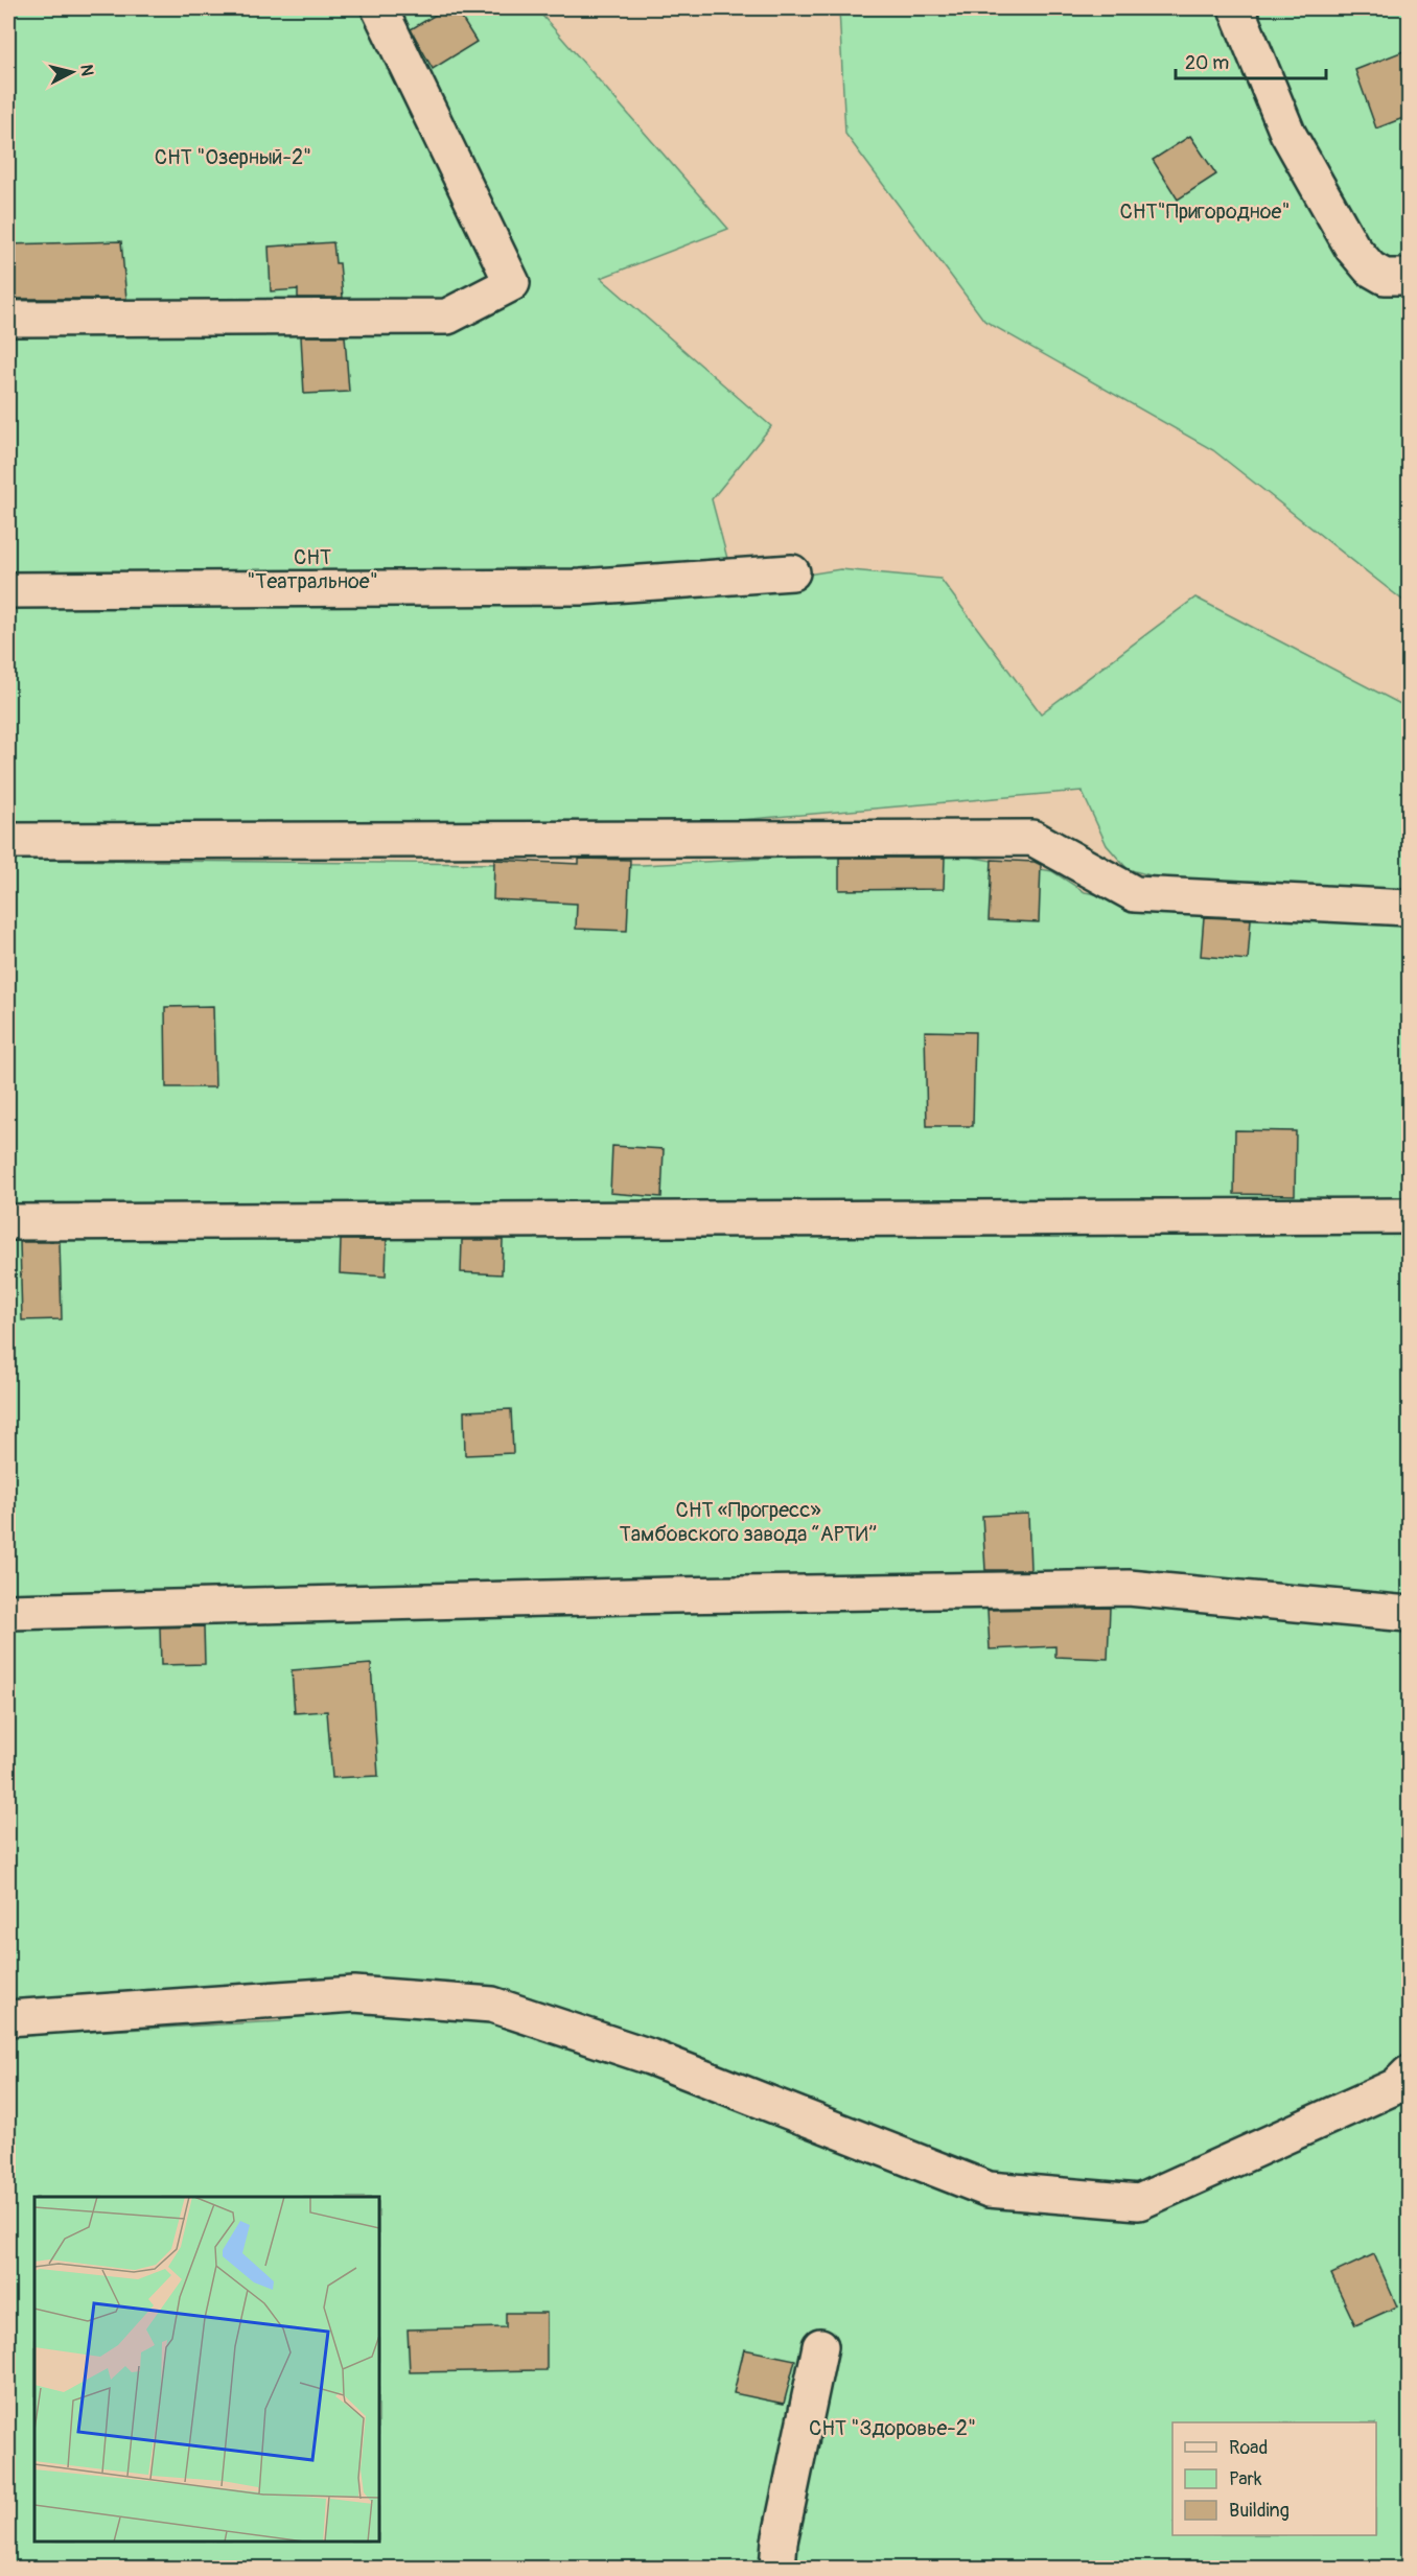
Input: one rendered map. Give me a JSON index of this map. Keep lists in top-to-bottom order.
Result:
{
  "parks": [
    "СНТ \"Озерный-2\"",
    "СНТ\"Пригородное\"",
    "СНТ \"Театральное\"",
    "СНТ «Прогресс» Тамбовского завода “АРТИ”",
    "СНТ \"Здоровье-2\""
  ],
  "legend": ["Road", "Park", "Building"],
  "scale_bar": "20 m",
  "north": "right"
}
